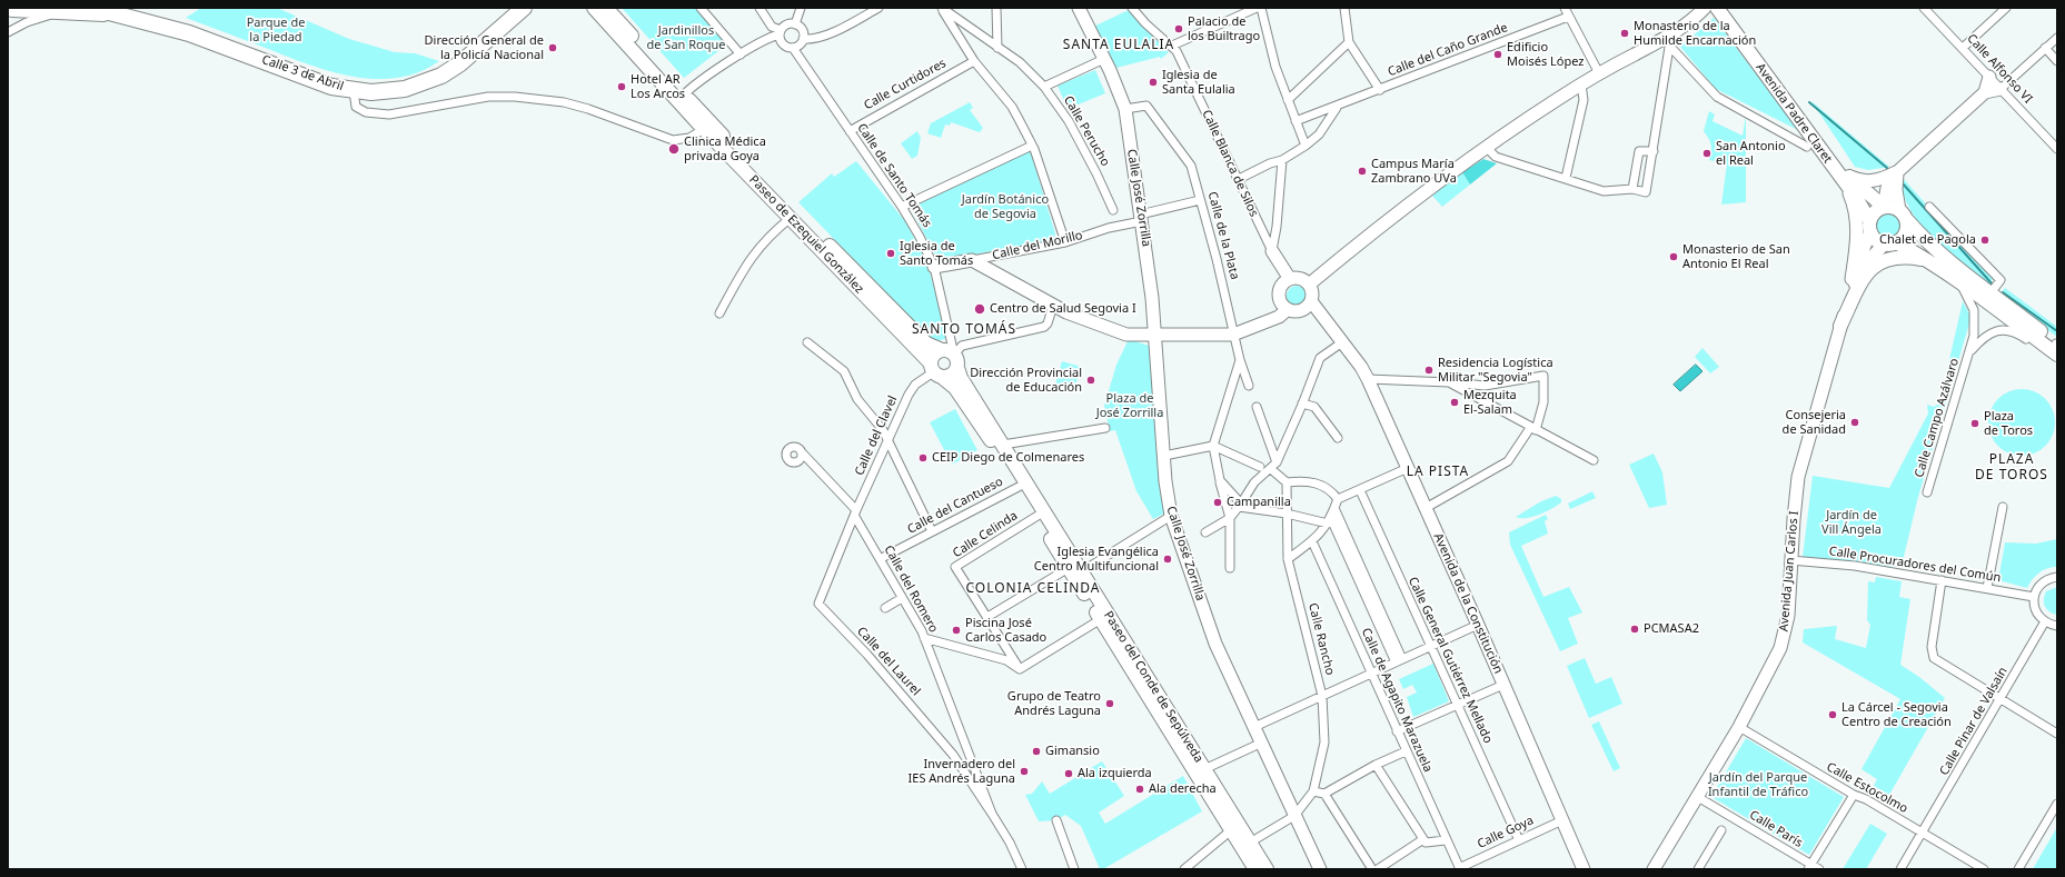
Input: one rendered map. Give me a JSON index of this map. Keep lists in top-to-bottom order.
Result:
{
  "streets": {
    "highway": ["Calle 3 de Abril"],
    "main road": [
      "Avenida Padre Claret",
      "Calle Blanca de Silos",
      "Calle José Zorrilla",
      "Paseo de Ezequiel González",
      "Calle del Morillo",
      "Avenida Juan Carlos I",
      "Avenida de la Constitución",
      "Paseo del Conde de Sepúlveda"
    ],
    "street": [
      "Calle del Caño Grande",
      "Calle Alfonso VI",
      "Calle Curtidores",
      "Calle Perucho",
      "Calle de Santo Tomás",
      "Calle de la Plata",
      "Calle Campo Azálvaro",
      "Calle del Clavel",
      "Calle del Cantueso",
      "Calle Celinda",
      "Calle Procuradores del Común",
      "Calle del Romero",
      "Calle Rancho",
      "Calle General Gutiérrez Mellado",
      "Calle del Laurel",
      "Calle de Agapito Marazuela",
      "Calle Pinar de Valsaín",
      "Calle Estocolmo",
      "Calle París",
      "Calle Goya"
    ]
  },
  "crossings": [
    ["Calle Curtidores", "Calle de Santo Tomás"],
    ["Avenida Padre Claret", "Avenida Juan Carlos I"],
    ["Calle Blanca de Silos", "Avenida de la Constitución"],
    ["Calle de Santo Tomás", "Paseo de Ezequiel González"],
    ["Calle de Santo Tomás", "Calle del Morillo"],
    ["Calle de Santo Tomás", "Paseo del Conde de Sepúlveda"],
    ["Calle José Zorrilla", "Calle de la Plata"],
    ["Calle José Zorrilla", "Calle del Morillo"],
    ["Paseo de Ezequiel González", "Calle del Clavel"],
    ["Paseo de Ezequiel González", "Paseo del Conde de Sepúlveda"],
    ["Calle de la Plata", "Calle del Morillo"],
    ["Calle del Clavel", "Calle del Romero"],
    ["Calle del Clavel", "Calle del Laurel"],
    ["Calle del Clavel", "Paseo del Conde de Sepúlveda"],
    ["Calle del Cantueso", "Calle del Romero"],
    ["Calle del Cantueso", "Paseo del Conde de Sepúlveda"],
    ["Calle Celinda", "Paseo del Conde de Sepúlveda"],
    ["Calle Procuradores del Común", "Avenida Juan Carlos I"],
    ["Avenida Juan Carlos I", "Calle Estocolmo"],
    ["Avenida Juan Carlos I", "Calle París"],
    ["Calle del Romero", "Calle del Laurel"],
    ["Avenida de la Constitución", "Calle Goya"],
    ["Calle General Gutiérrez Mellado", "Calle Goya"],
    ["Calle de Agapito Marazuela", "Calle Goya"],
    ["Calle Pinar de Valsaín", "Calle Estocolmo"]
  ],
  "districts": [
    "SANTA EULALIA",
    "SANTO TOMÁS",
    "PLAZA DE TOROS",
    "LA PISTA",
    "COLONIA CELINDA"
  ],
  "parks": [
    "Parque de la Piedad",
    "Jardinillos de San Roque",
    "Jardín Botánico de Segovia",
    "Plaza de José Zorrilla",
    "Jardín de Vill Ángela",
    "Jardín del Parque Infantil de Tráfico"
  ],
  "places": [
    "Palacio de los Builtrago",
    "Monasterio de la Humilde Encarnación",
    "Dirección General de la Policía Nacional",
    "Edificio Moisés López",
    "Iglesia de Santa Eulalia",
    "Hotel AR Los Arcos",
    "Clinica Médica privada Goya",
    "San Antonio el Real",
    "Campus María Zambrano UVa",
    "Chalet de Pagola",
    "Iglesia de Santo Tomás",
    "Monasterio de San Antonio El Real",
    "Centro de Salud Segovia I",
    "Residencia Logística Militar \"Segovia\"",
    "Dirección Provincial de Educación",
    "Mezquita El-Salam",
    "Consejeria de Sanidad",
    "Plaza de Toros",
    "CEIP Diego de Colmenares",
    "Campanilla",
    "Iglesia Evangélica Centro Multifuncional",
    "PCMASA2",
    "Piscina José Carlos Casado",
    "Grupo de Teatro Andrés Laguna",
    "La Cárcel - Segovia Centro de Creación",
    "Gimansio",
    "Invernadero del IES Andrés Laguna",
    "Ala izquierda",
    "Ala derecha"
  ]
}
